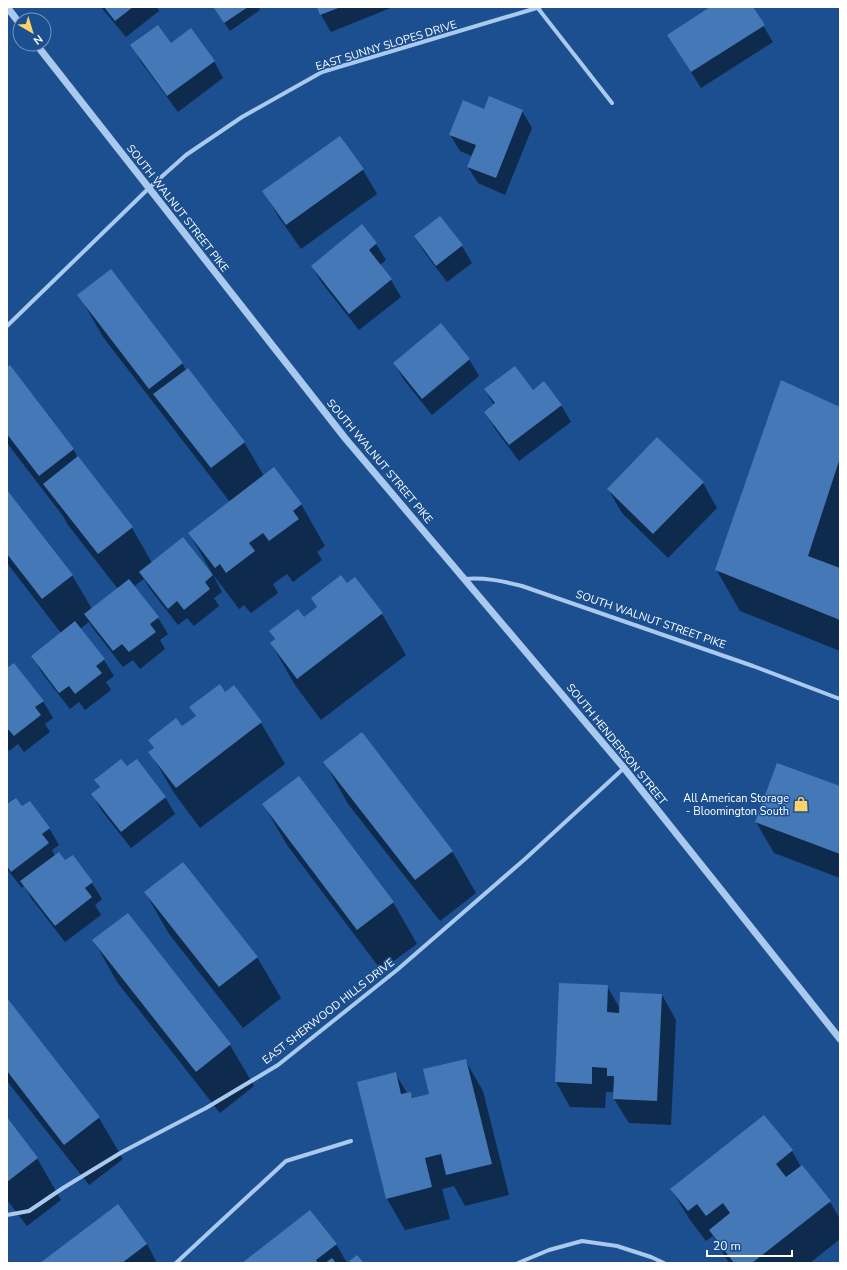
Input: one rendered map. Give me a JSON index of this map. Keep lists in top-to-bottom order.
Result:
{
  "streets": {
    "street": [
      "EAST SUNNY SLOPES DRIVE",
      "SOUTH WALNUT STREET PIKE",
      "SOUTH HENDERSON STREET",
      "EAST SHERWOOD HILLS DRIVE"
    ]
  },
  "crossings": [
    ["EAST SUNNY SLOPES DRIVE", "SOUTH WALNUT STREET PIKE"],
    ["SOUTH WALNUT STREET PIKE", "SOUTH HENDERSON STREET"],
    ["SOUTH HENDERSON STREET", "EAST SHERWOOD HILLS DRIVE"]
  ],
  "places": {
    "shop": ["All American Storage - Bloomington South"]
  },
  "scale_bar": "20 m",
  "north": "bottom right"
}
